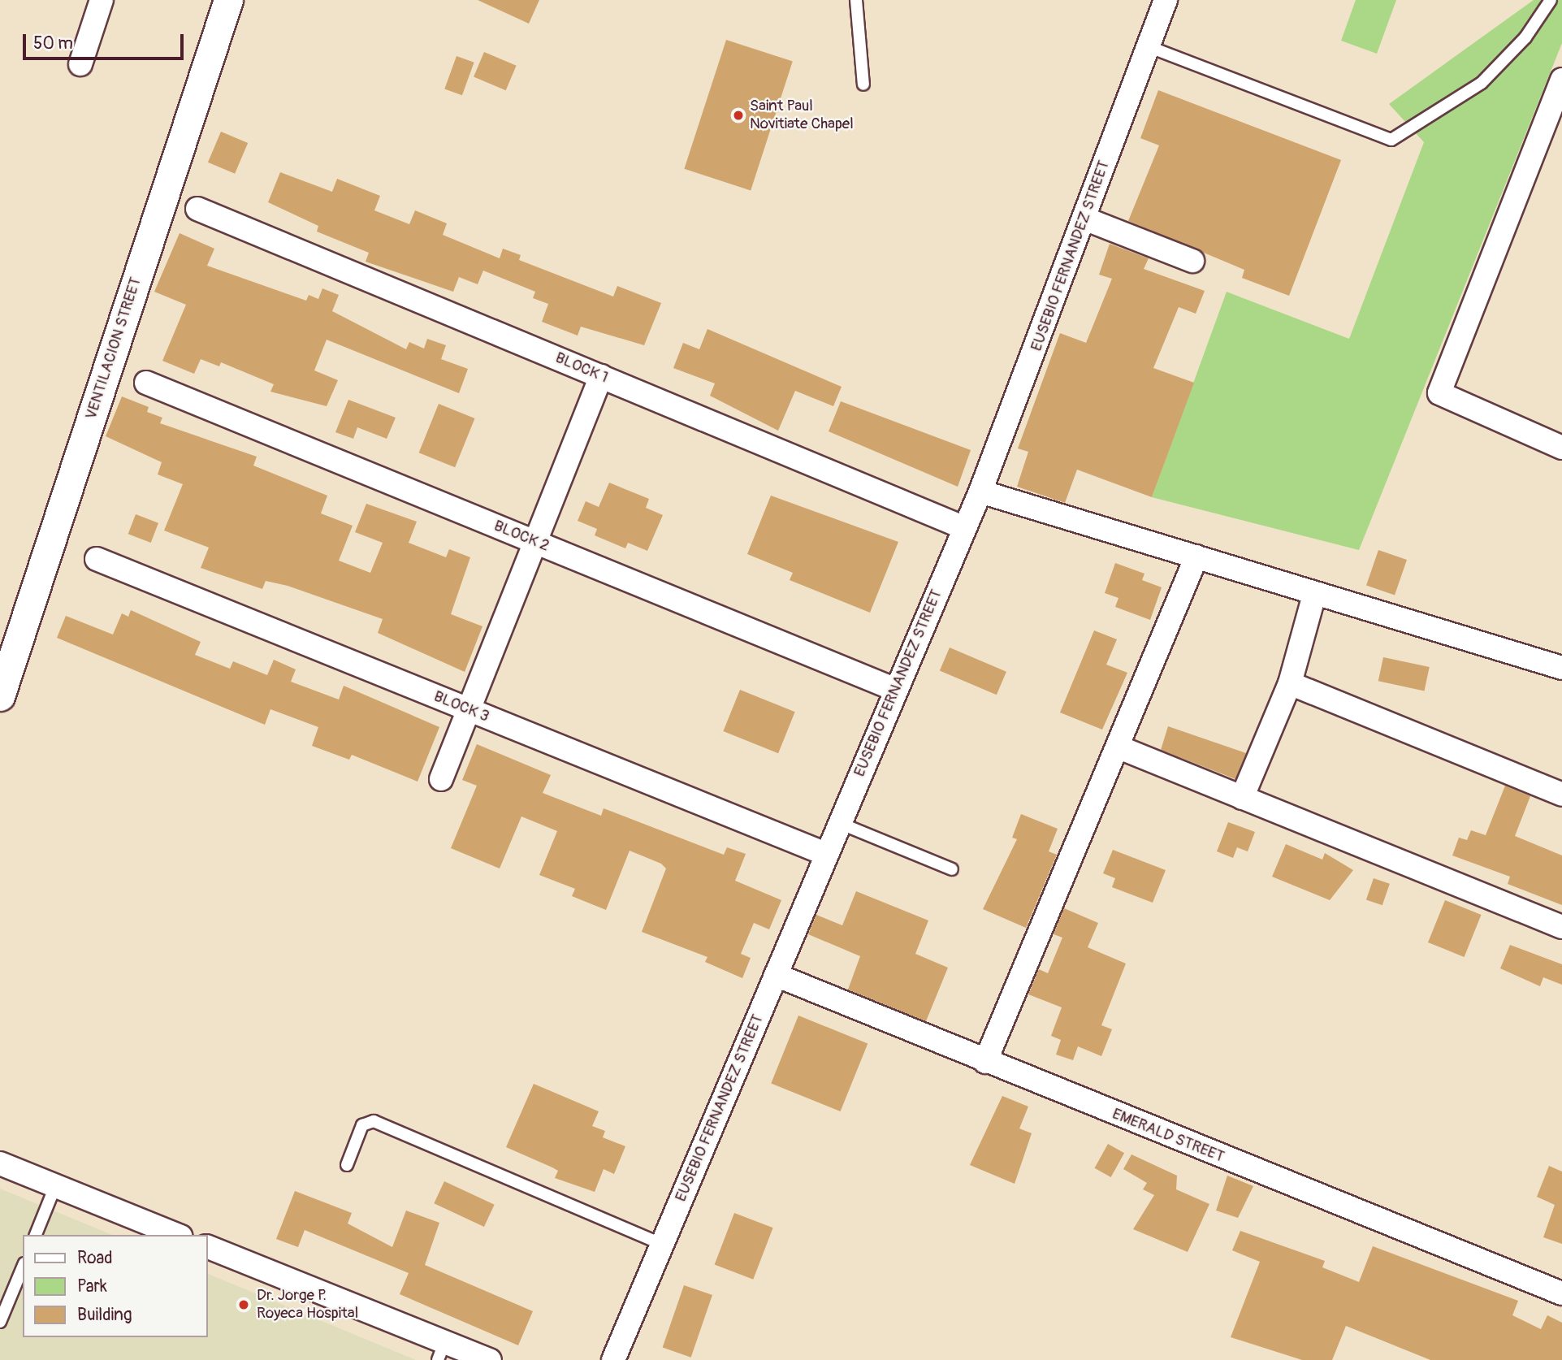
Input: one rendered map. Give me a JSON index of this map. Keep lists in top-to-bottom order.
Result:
{
  "streets": {
    "street": [
      "EUSEBIO FERNANDEZ STREET",
      "VENTILACION STREET",
      "BLOCK 1",
      "BLOCK 2",
      "BLOCK 3",
      "EMERALD STREET"
    ]
  },
  "crossings": [
    ["EUSEBIO FERNANDEZ STREET", "BLOCK 1"],
    ["EUSEBIO FERNANDEZ STREET", "BLOCK 2"],
    ["EUSEBIO FERNANDEZ STREET", "BLOCK 3"],
    ["EUSEBIO FERNANDEZ STREET", "EMERALD STREET"]
  ],
  "places": ["Saint Paul Novitiate Chapel", "Dr. Jorge P. Royeca Hospital"],
  "legend": ["Road", "Park", "Building"],
  "scale_bar": "50 m"
}
